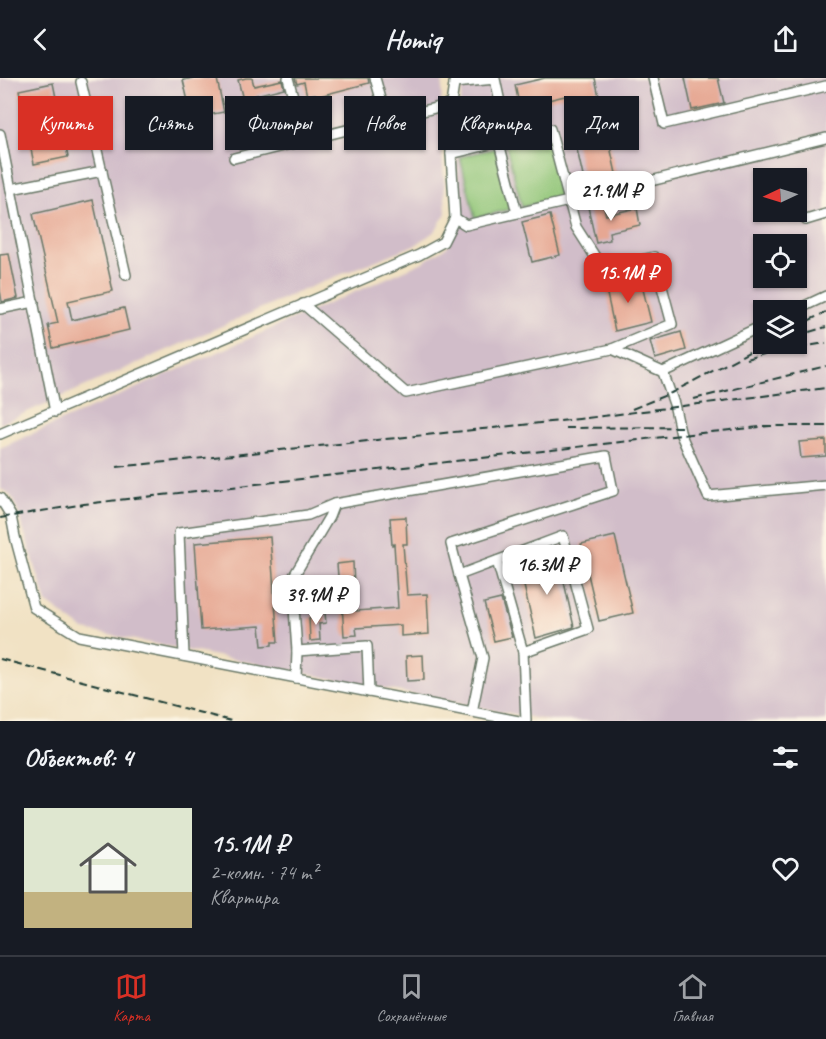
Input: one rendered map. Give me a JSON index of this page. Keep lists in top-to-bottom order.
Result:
{
  "north": "left",
  "page": {
    "header": "Homiq",
    "chip": [
      "Купить",
      "Снять",
      "Фильтры",
      "Новое",
      "Квартира",
      "Дом"
    ],
    "price": [
      "21.9M ₽",
      "15.1M ₽",
      "16.3M ₽",
      "39.9M ₽"
    ],
    "heading": "Объектов: 4",
    "list": [
      {
        "name": "15.1M ₽",
        "note": "2-комн. · 74 m² · Квартира"
      }
    ],
    "tabs": ["Карта", "Сохранённые", "Главная"]
  }
}
